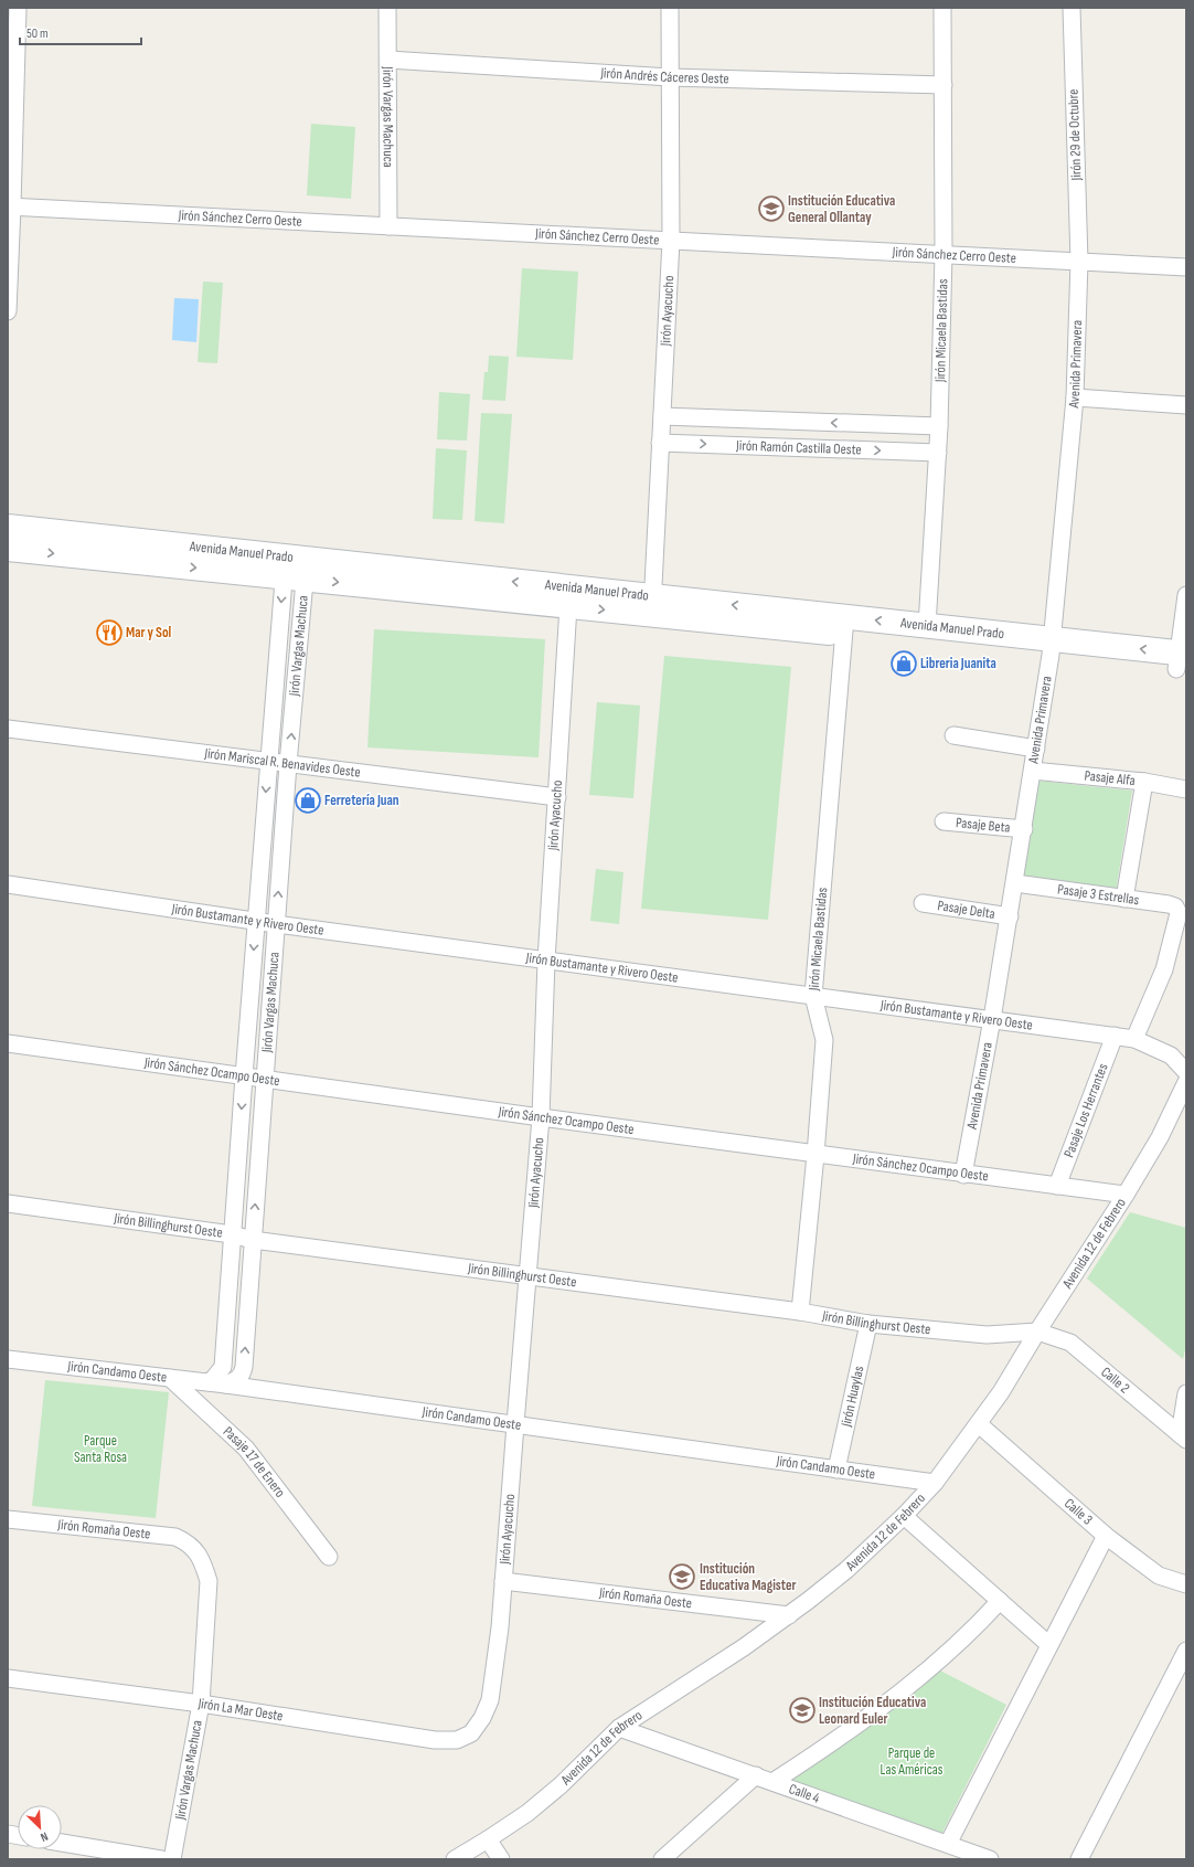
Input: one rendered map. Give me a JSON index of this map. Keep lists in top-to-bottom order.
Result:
{
  "streets": {
    "main road": ["Avenida Manuel Prado"],
    "street": [
      "Jirón Andrés Cáceres Oeste",
      "Jirón Vargas Machuca",
      "Jirón 29 de Octubre",
      "Jirón Sánchez Cerro Oeste",
      "Jirón Ayacucho",
      "Jirón Micaela Bastidas",
      "Avenida Primavera",
      "Jirón Ramón Castilla Oeste",
      "Jirón Mariscal R. Benavides Oeste",
      "Pasaje Alfa",
      "Pasaje Beta",
      "Pasaje 3 Estrellas",
      "Pasaje Delta",
      "Jirón Bustamante y Rivero Oeste",
      "Jirón Sánchez Ocampo Oeste",
      "Pasaje Los Herrantes",
      "Jirón Billinghurst Oeste",
      "Avenida 12 de Febrero",
      "Jirón Candamo Oeste",
      "Calle 2",
      "Jirón Huaylas",
      "Pasaje 17 de Enero",
      "Calle 3",
      "Jirón Romaña Oeste",
      "Jirón La Mar Oeste",
      "Calle 4"
    ]
  },
  "crossings": [
    ["Jirón Andrés Cáceres Oeste", "Jirón Vargas Machuca"],
    ["Jirón Andrés Cáceres Oeste", "Jirón Ayacucho"],
    ["Jirón Andrés Cáceres Oeste", "Jirón Micaela Bastidas"],
    ["Jirón Vargas Machuca", "Jirón Sánchez Cerro Oeste"],
    ["Jirón Vargas Machuca", "Avenida Manuel Prado"],
    ["Jirón Vargas Machuca", "Jirón Mariscal R. Benavides Oeste"],
    ["Jirón Vargas Machuca", "Jirón Bustamante y Rivero Oeste"],
    ["Jirón Vargas Machuca", "Jirón Sánchez Ocampo Oeste"],
    ["Jirón Vargas Machuca", "Jirón Billinghurst Oeste"],
    ["Jirón Vargas Machuca", "Jirón Candamo Oeste"],
    ["Jirón Vargas Machuca", "Jirón Romaña Oeste"],
    ["Jirón Vargas Machuca", "Jirón La Mar Oeste"],
    ["Jirón 29 de Octubre", "Jirón Sánchez Cerro Oeste"],
    ["Jirón 29 de Octubre", "Avenida Primavera"],
    ["Jirón Sánchez Cerro Oeste", "Jirón Ayacucho"],
    ["Jirón Sánchez Cerro Oeste", "Jirón Micaela Bastidas"],
    ["Jirón Sánchez Cerro Oeste", "Avenida Primavera"],
    ["Jirón Ayacucho", "Jirón Ramón Castilla Oeste"],
    ["Jirón Ayacucho", "Avenida Manuel Prado"],
    ["Jirón Ayacucho", "Jirón Mariscal R. Benavides Oeste"],
    ["Jirón Ayacucho", "Jirón Bustamante y Rivero Oeste"],
    ["Jirón Ayacucho", "Jirón Sánchez Ocampo Oeste"],
    ["Jirón Ayacucho", "Jirón Billinghurst Oeste"],
    ["Jirón Ayacucho", "Jirón Candamo Oeste"],
    ["Jirón Ayacucho", "Jirón Romaña Oeste"],
    ["Jirón Ayacucho", "Jirón La Mar Oeste"],
    ["Jirón Micaela Bastidas", "Jirón Ramón Castilla Oeste"],
    ["Jirón Micaela Bastidas", "Avenida Manuel Prado"],
    ["Jirón Micaela Bastidas", "Jirón Bustamante y Rivero Oeste"],
    ["Jirón Micaela Bastidas", "Jirón Sánchez Ocampo Oeste"],
    ["Jirón Micaela Bastidas", "Jirón Billinghurst Oeste"],
    ["Avenida Primavera", "Avenida Manuel Prado"],
    ["Avenida Primavera", "Pasaje Alfa"],
    ["Avenida Primavera", "Pasaje Beta"],
    ["Avenida Primavera", "Pasaje 3 Estrellas"],
    ["Avenida Primavera", "Pasaje Delta"],
    ["Avenida Primavera", "Jirón Bustamante y Rivero Oeste"],
    ["Avenida Primavera", "Jirón Sánchez Ocampo Oeste"],
    ["Pasaje 3 Estrellas", "Jirón Bustamante y Rivero Oeste"],
    ["Jirón Bustamante y Rivero Oeste", "Pasaje Los Herrantes"],
    ["Jirón Sánchez Ocampo Oeste", "Pasaje Los Herrantes"],
    ["Jirón Sánchez Ocampo Oeste", "Avenida 12 de Febrero"],
    ["Jirón Billinghurst Oeste", "Avenida 12 de Febrero"],
    ["Jirón Billinghurst Oeste", "Calle 2"],
    ["Jirón Billinghurst Oeste", "Jirón Huaylas"],
    ["Avenida 12 de Febrero", "Jirón Candamo Oeste"],
    ["Avenida 12 de Febrero", "Calle 2"],
    ["Avenida 12 de Febrero", "Calle 3"],
    ["Avenida 12 de Febrero", "Jirón Romaña Oeste"],
    ["Avenida 12 de Febrero", "Calle 4"],
    ["Jirón Candamo Oeste", "Jirón Huaylas"],
    ["Jirón Candamo Oeste", "Pasaje 17 de Enero"]
  ],
  "parks": ["Parque Santa Rosa", "Parque de Las Américas"],
  "places": {
    "school or university": ["Institución Educativa General Ollantay", "Institución Educativa Magister", "Institución Educativa Leonard Euler"],
    "restaurant": ["Mar y Sol"],
    "shop": ["Libreria Juanita", "Ferretería Juan"]
  },
  "scale_bar": "50 m",
  "north": "bottom right"
}
